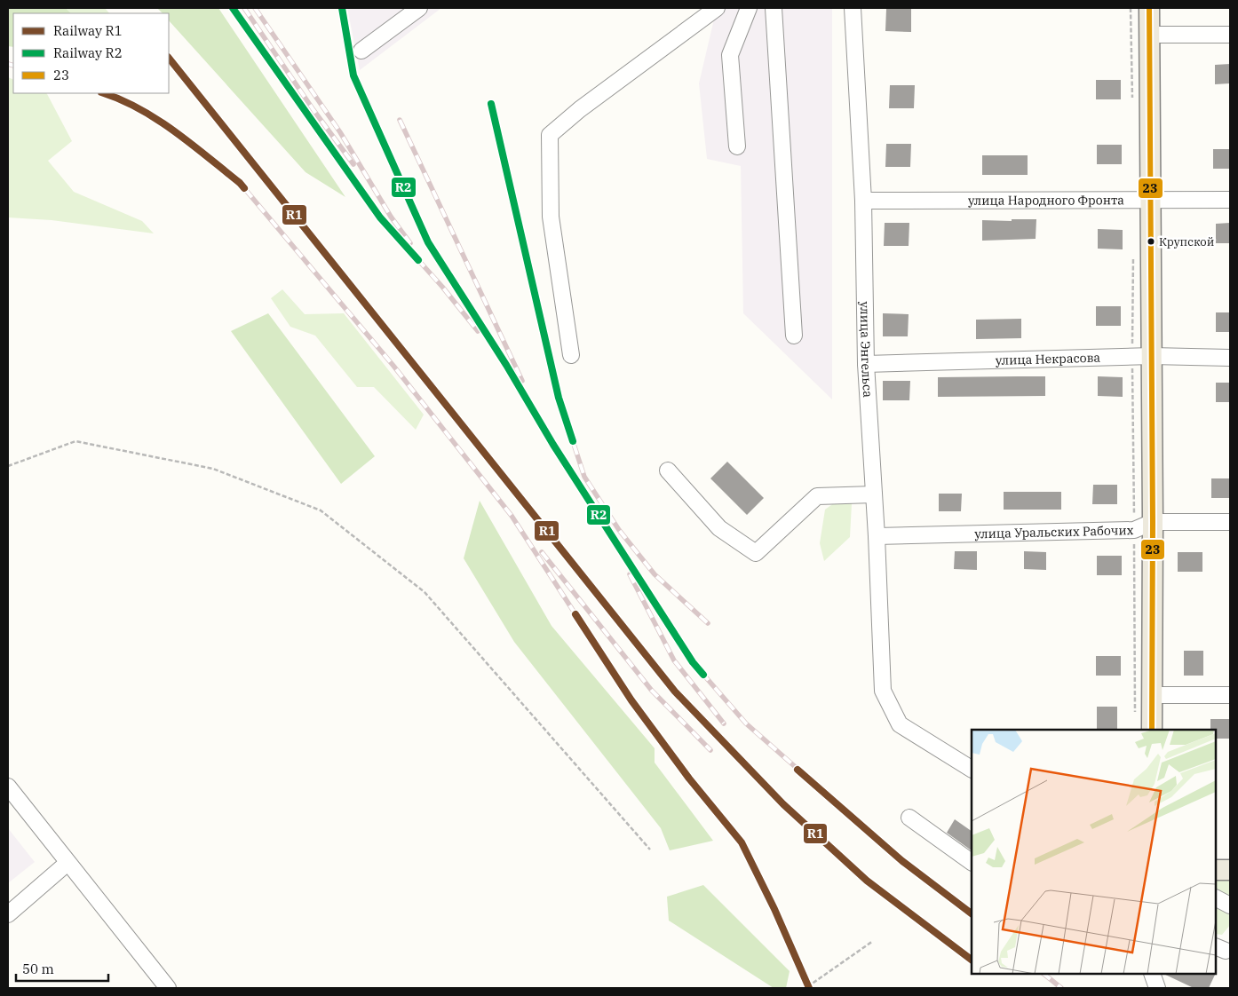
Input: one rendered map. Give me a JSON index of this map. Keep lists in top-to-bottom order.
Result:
{
  "streets": {
    "street": [
      "улица Народного Фронта",
      "улица Энгельса",
      "улица Некрасова",
      "улица Уральских Рабочих"
    ]
  },
  "crossings": [
    ["улица Народного Фронта", "улица Энгельса"],
    ["улица Энгельса", "улица Некрасова"],
    ["улица Энгельса", "улица Уральских Рабочих"]
  ],
  "places": ["Крупской"],
  "lines": ["rail line R2", "transit line 23", "rail line R1"],
  "legend": ["Railway R1", "Railway R2", "23"],
  "scale_bar": "50 m"
}
